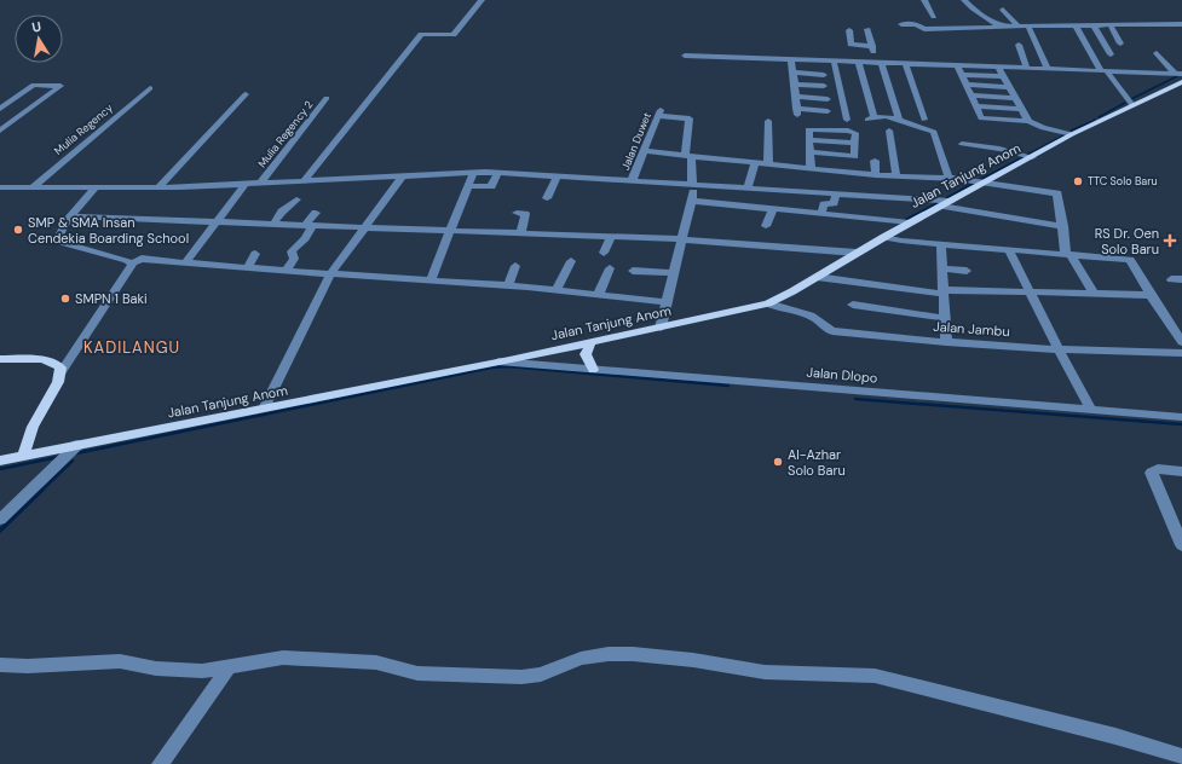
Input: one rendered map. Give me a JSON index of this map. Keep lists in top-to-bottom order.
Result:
{
  "streets": {
    "main road": ["Jalan Tanjung Anom"],
    "street": [
      "Mulia Regency",
      "Mulia Regency 2",
      "Jalan Duwet",
      "Jalan Jambu",
      "Jalan Dlopo"
    ]
  },
  "crossings": [
    ["Jalan Tanjung Anom", "Jalan Jambu"],
    ["Jalan Tanjung Anom", "Jalan Dlopo"]
  ],
  "districts": ["KADILANGU"],
  "places": {
    "other": [
      "TTC Solo Baru",
      "SMP & SMA Insan Cendekia Boarding School",
      "SMPN 1 Baki",
      "Al-Azhar Solo Baru"
    ],
    "health": ["RS Dr. Oen Solo Baru"]
  },
  "north": "top"
}
